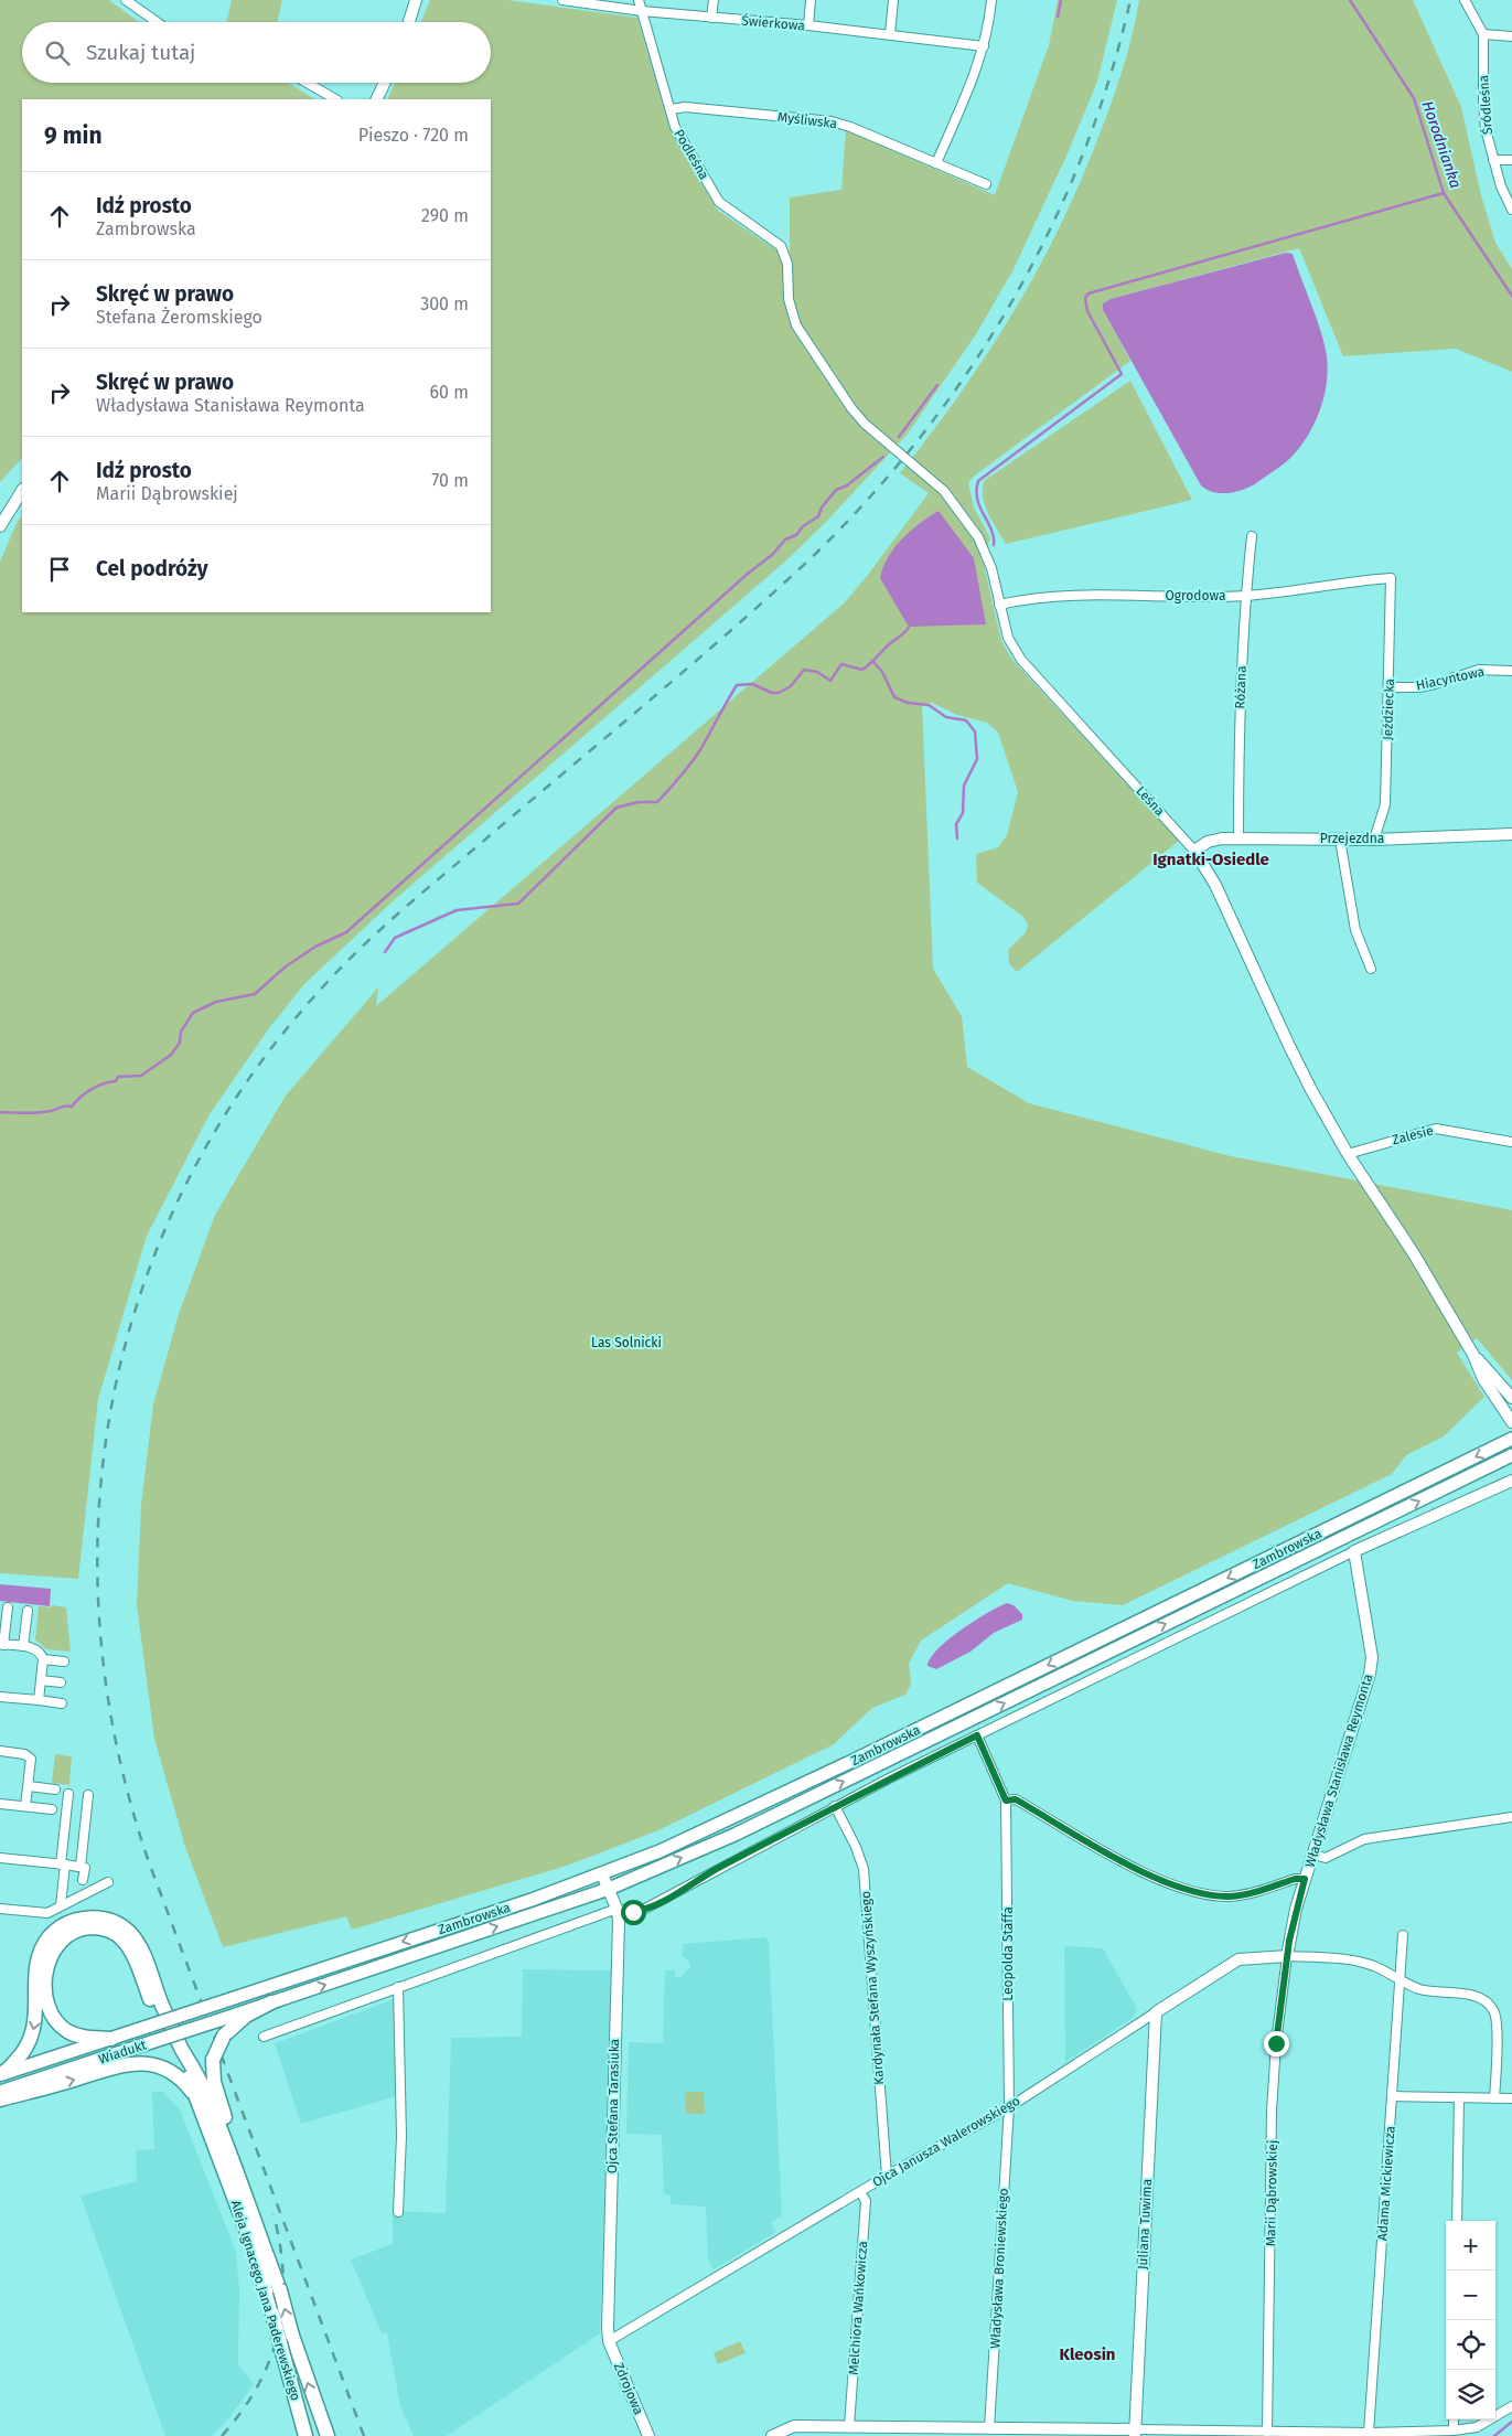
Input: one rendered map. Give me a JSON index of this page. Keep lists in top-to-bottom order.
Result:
{
  "streets": {
    "main road": ["Zambrowska", "Wiadukt", "Aleja Ignacego Jana Paderewskiego"],
    "street": [
      "Świerkowa",
      "Śródleśna",
      "Myśliwska",
      "Podleśna",
      "Ogrodowa",
      "Hiacyntowa",
      "Różana",
      "Jeździecka",
      "Leśna",
      "Przejezdna",
      "Zalesie",
      "Władysława Stanisława Reymonta",
      "Leopolda Staffa",
      "Kardynała Stefana Wyszyńskiego",
      "Ojca Stefana Tarasiuka",
      "Ojca Janusza Walerowskiego",
      "Adama Mickiewicza",
      "Marii Dąbrowskiej",
      "Juliana Tuwima",
      "Władysława Broniewskiego",
      "Melchiora Wańkowicza",
      "Zdrojowa"
    ]
  },
  "crossings": [
    ["Świerkowa", "Podleśna"],
    ["Myśliwska", "Podleśna"],
    ["Podleśna", "Leśna"],
    ["Ogrodowa", "Różana"],
    ["Ogrodowa", "Jeździecka"],
    ["Ogrodowa", "Leśna"],
    ["Hiacyntowa", "Jeździecka"],
    ["Różana", "Przejezdna"],
    ["Jeździecka", "Przejezdna"],
    ["Leśna", "Przejezdna"],
    ["Leśna", "Zalesie"],
    ["Zambrowska", "Wiadukt"],
    ["Zambrowska", "Ojca Stefana Tarasiuka"],
    ["Władysława Stanisława Reymonta", "Ojca Janusza Walerowskiego"],
    ["Władysława Stanisława Reymonta", "Marii Dąbrowskiej"],
    ["Leopolda Staffa", "Ojca Janusza Walerowskiego"],
    ["Leopolda Staffa", "Władysława Broniewskiego"],
    ["Kardynała Stefana Wyszyńskiego", "Ojca Janusza Walerowskiego"],
    ["Ojca Stefana Tarasiuka", "Ojca Janusza Walerowskiego"],
    ["Ojca Stefana Tarasiuka", "Zdrojowa"],
    ["Ojca Janusza Walerowskiego", "Marii Dąbrowskiej"],
    ["Ojca Janusza Walerowskiego", "Juliana Tuwima"],
    ["Ojca Janusza Walerowskiego", "Władysława Broniewskiego"],
    ["Ojca Janusza Walerowskiego", "Melchiora Wańkowicza"],
    ["Ojca Janusza Walerowskiego", "Zdrojowa"]
  ],
  "districts": ["Ignatki-Osiedle", "Kleosin"],
  "water": ["Horodnianka"],
  "parks": ["Las Solnicki"],
  "page": {
    "search": "Szukaj tutaj",
    "heading": ["9 min", "Pieszo · 720 m"],
    "list": [
      ["Idź prosto", "Zambrowska", "290 m"],
      ["Skręć w prawo", "Stefana Żeromskiego", "300 m"],
      ["Skręć w prawo", "Władysława Stanisława Reymonta", "60 m"],
      ["Idź prosto", "Marii Dąbrowskiej", "70 m"],
      "Cel podróży"
    ],
    "map_buttons": ["+", "−"]
  }
}
